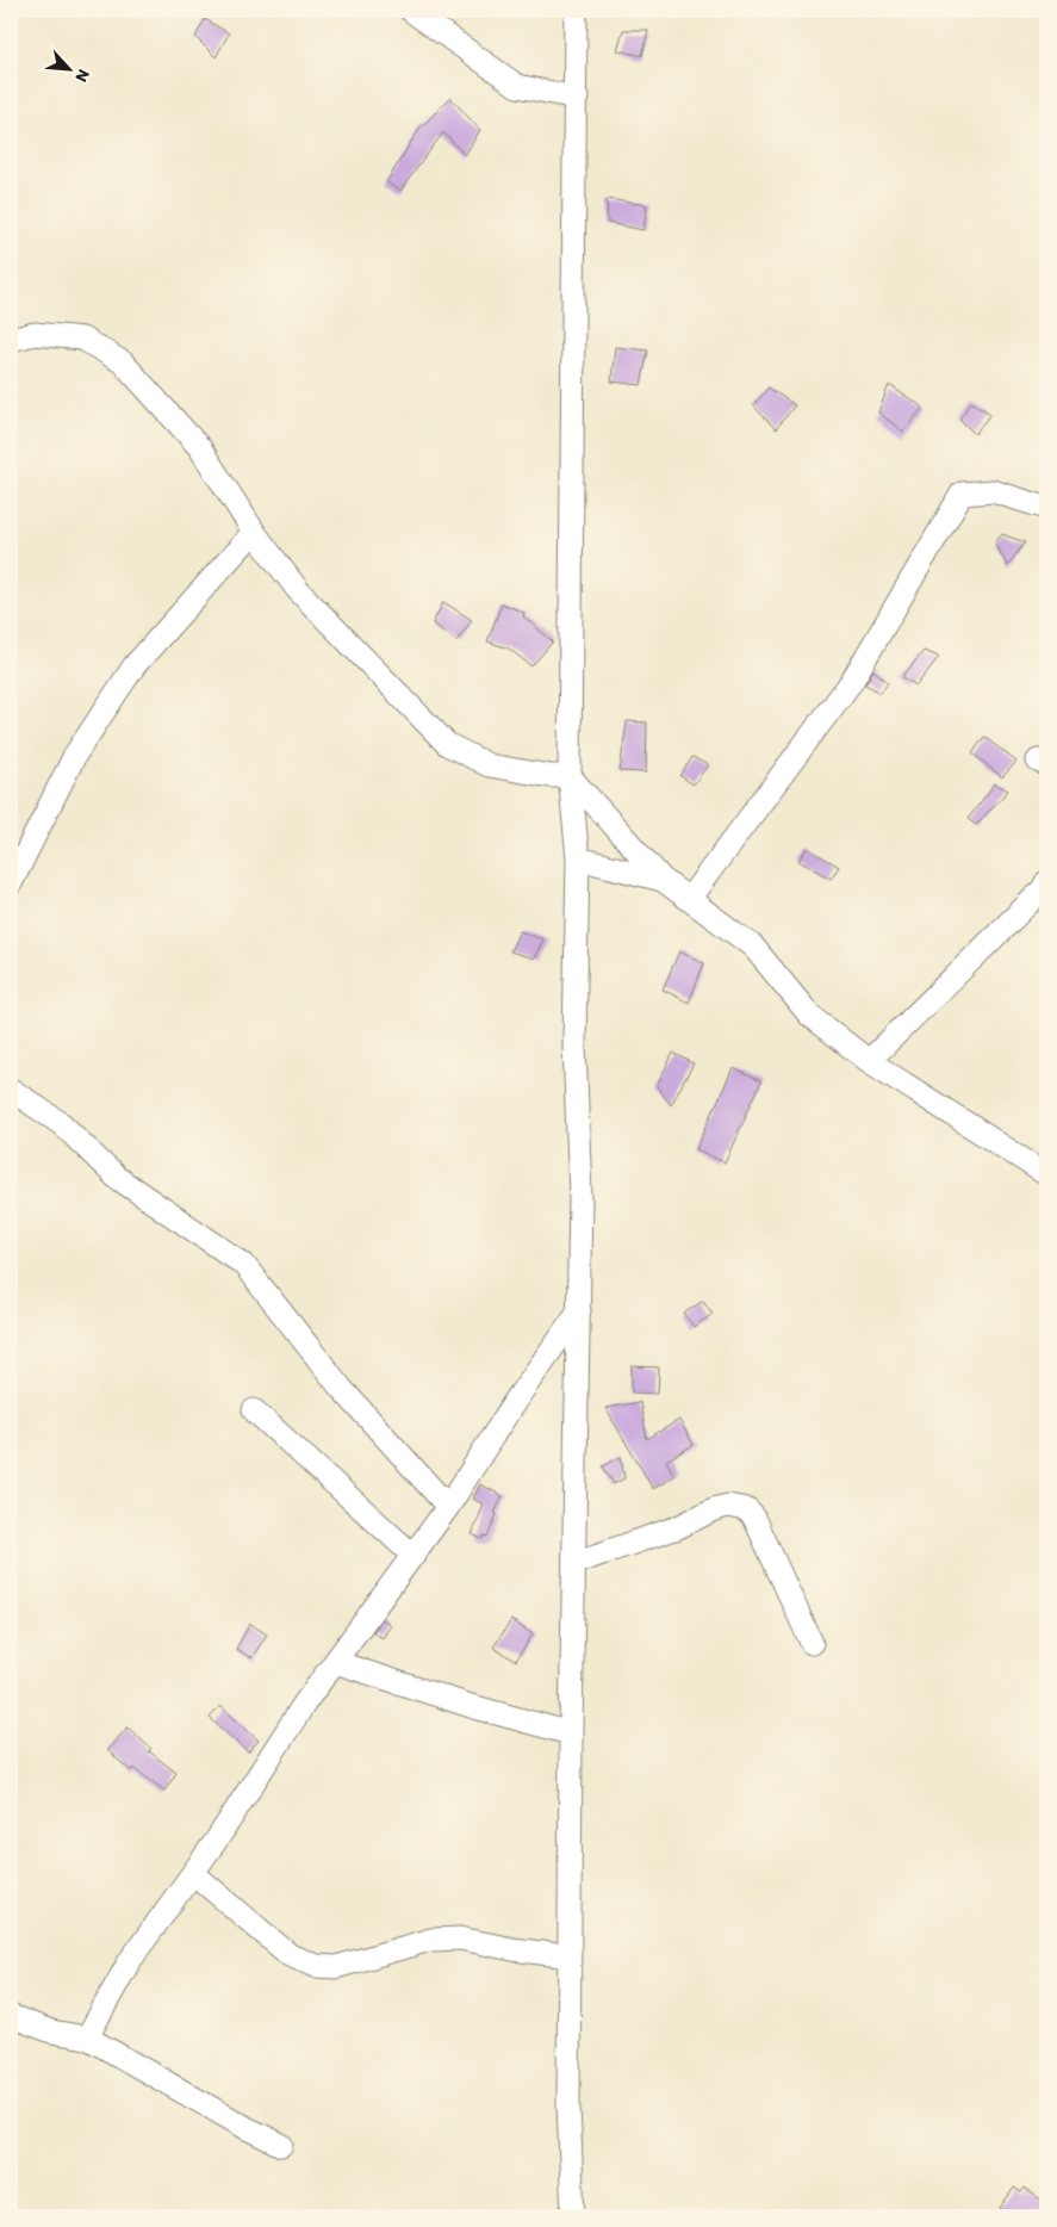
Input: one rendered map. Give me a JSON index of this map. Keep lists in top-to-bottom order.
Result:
{
  "north": "bottom right"
}
